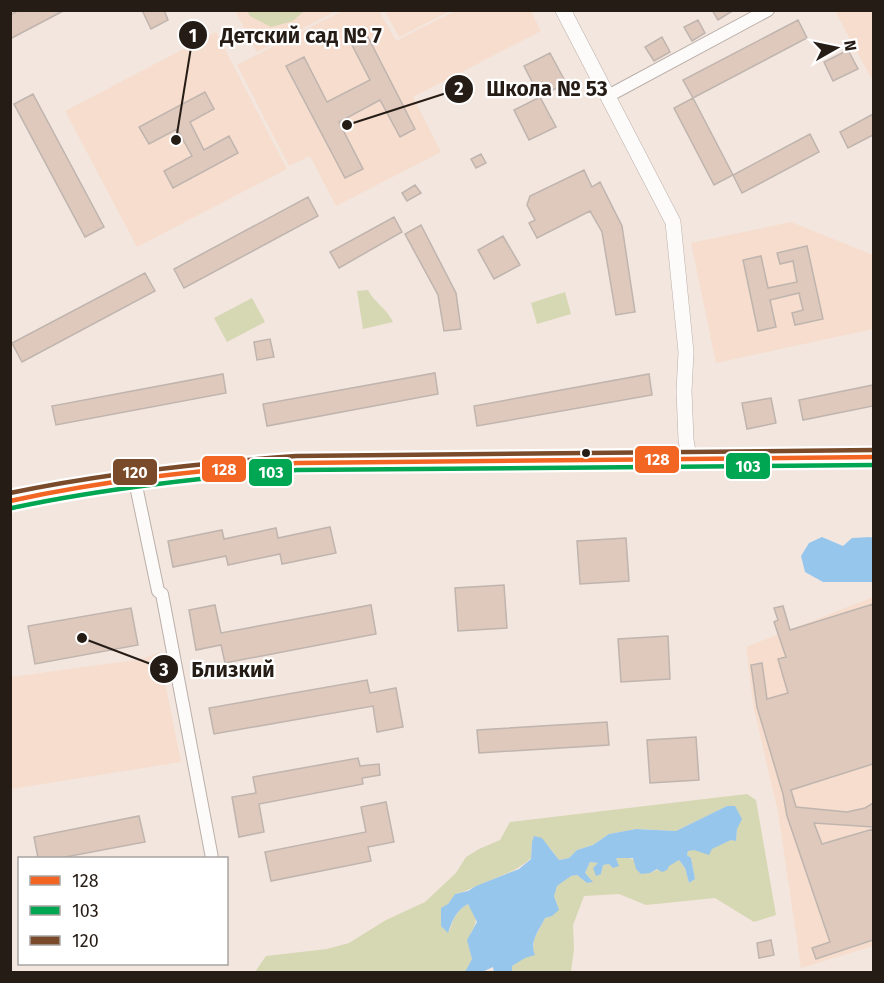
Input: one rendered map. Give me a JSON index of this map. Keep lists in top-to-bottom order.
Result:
{
  "places": ["Школа № 53", "Детский сад № 7", "Близкий"],
  "lines": ["transit line 120", "transit line 128", "transit line 103"],
  "legend": ["128", "103", "120"],
  "north": "right"
}
